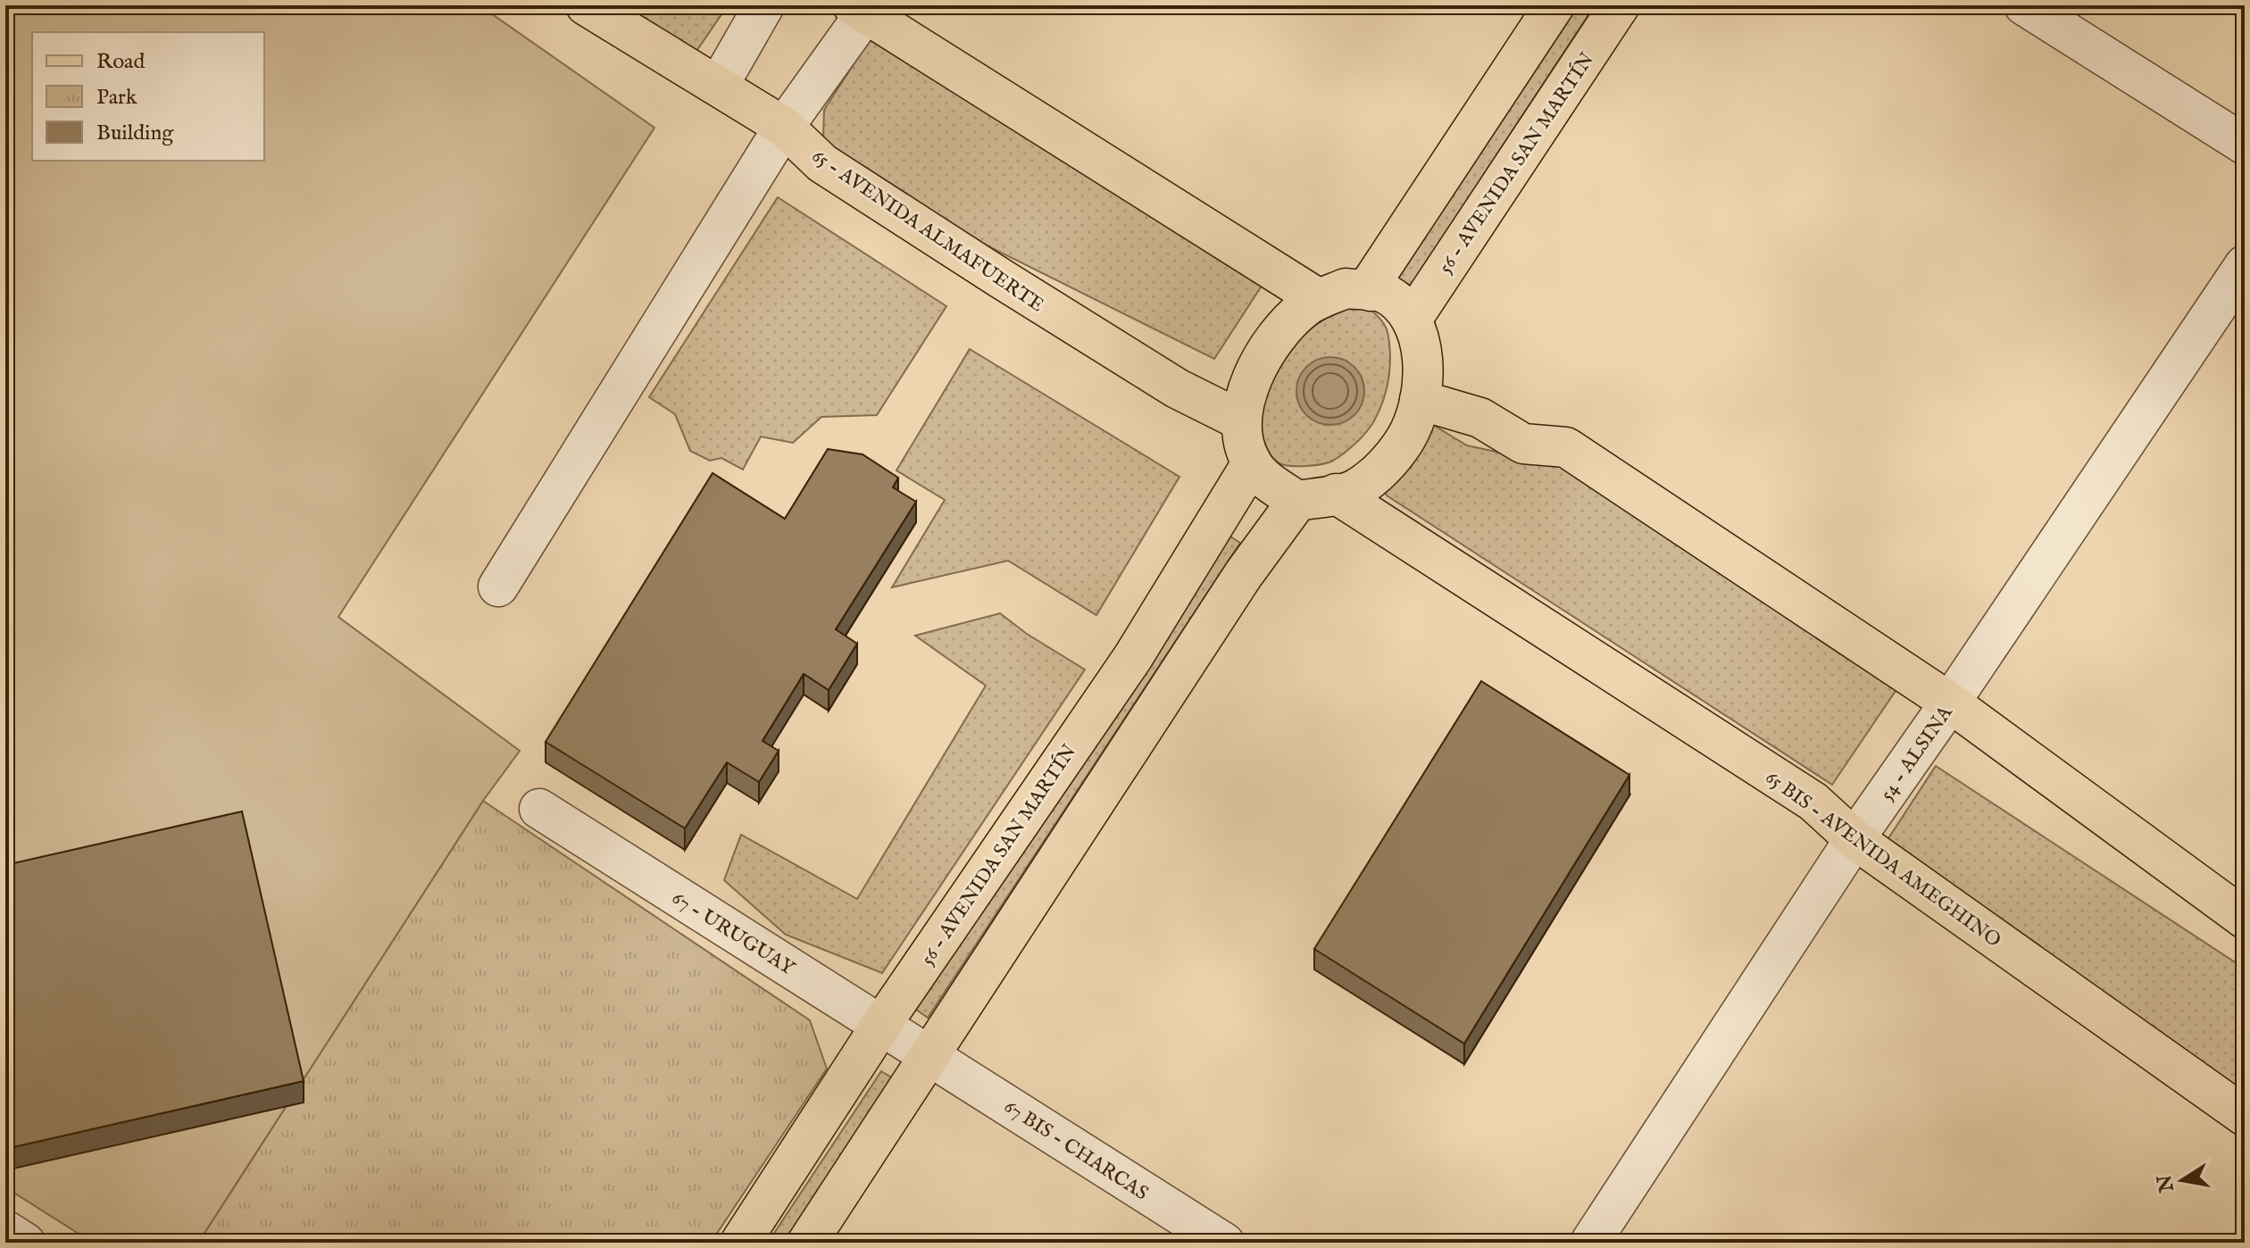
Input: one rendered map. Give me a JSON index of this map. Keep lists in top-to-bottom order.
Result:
{
  "streets": {
    "main road": ["56 - AVENIDA SAN MARTÍN", "65 - AVENIDA ALMAFUERTE", "65 BIS - AVENIDA AMEGHINO"],
    "street": ["54 - ALSINA", "67 - URUGUAY", "67 BIS - CHARCAS"]
  },
  "crossings": [
    ["56 - AVENIDA SAN MARTÍN", "65 - AVENIDA ALMAFUERTE"],
    ["56 - AVENIDA SAN MARTÍN", "65 BIS - AVENIDA AMEGHINO"],
    ["56 - AVENIDA SAN MARTÍN", "67 - URUGUAY"],
    ["65 - AVENIDA ALMAFUERTE", "65 BIS - AVENIDA AMEGHINO"],
    ["54 - ALSINA", "65 BIS - AVENIDA AMEGHINO"],
    ["67 - URUGUAY", "67 BIS - CHARCAS"]
  ],
  "legend": ["Road", "Park", "Building"],
  "north": "left"
}
